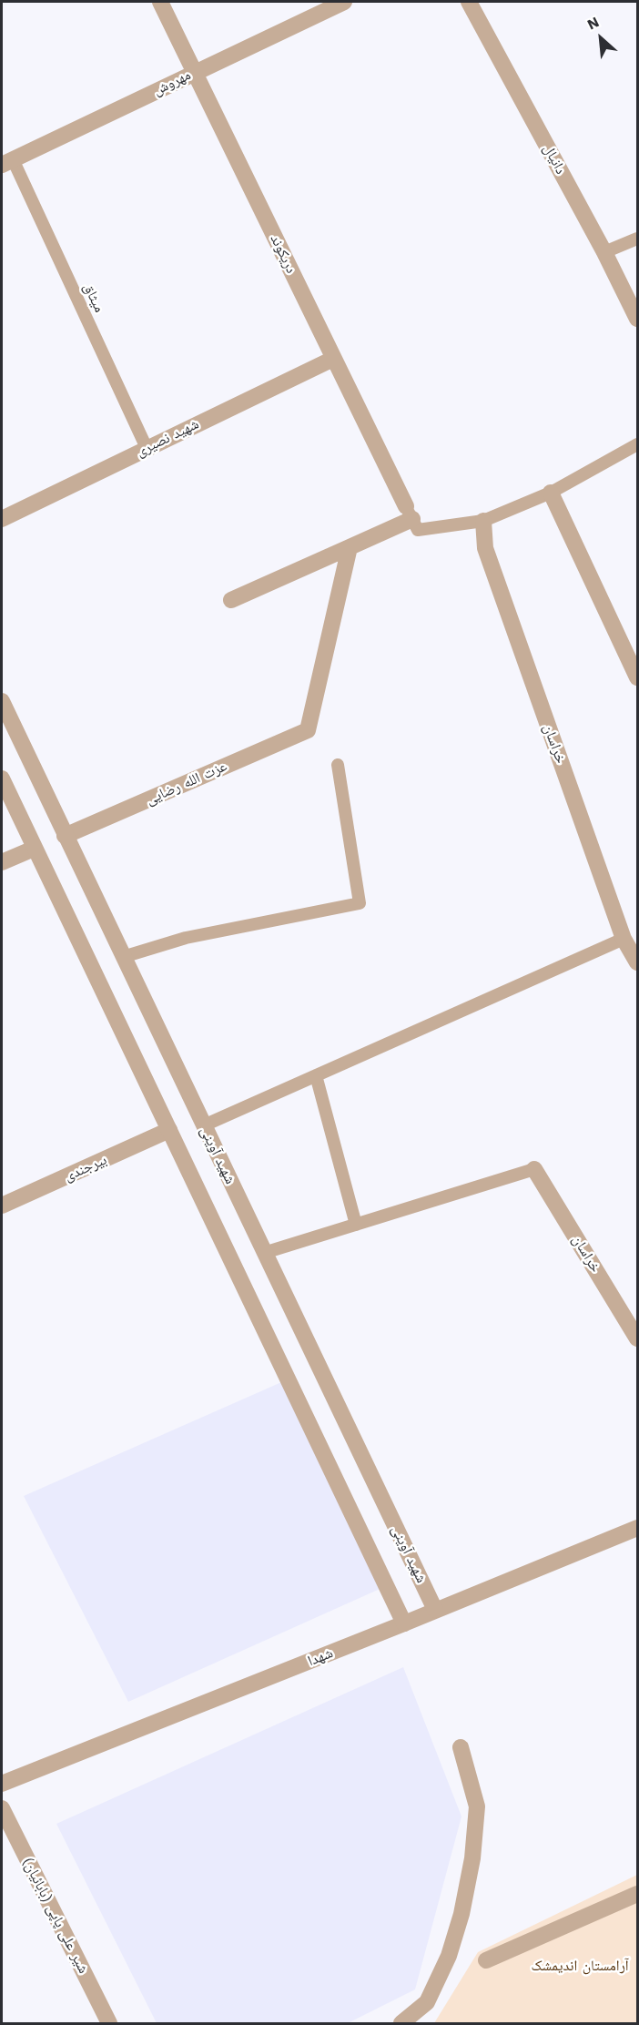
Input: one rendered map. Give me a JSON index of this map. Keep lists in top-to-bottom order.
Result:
{
  "streets": {
    "street": [
      "مهروش",
      "دانیال",
      "دریکوند",
      "شهید نصیری",
      "خراسان",
      "عزت الله رضایی",
      "شهید آوینی",
      "بیرجندی",
      "شهدا",
      "شیر علی پاپی (بابائیان)"
    ],
    "lane": ["میثاق"]
  },
  "crossings": [
    ["مهروش", "دریکوند"],
    ["مهروش", "میثاق"],
    ["دریکوند", "شهید نصیری"],
    ["میثاق", "شهید نصیری"],
    ["عزت الله رضایی", "شهید آوینی"],
    ["شهید آوینی", "شهدا"]
  ],
  "parks": ["آرامستان اندیمشک"],
  "north": "top left"
}
